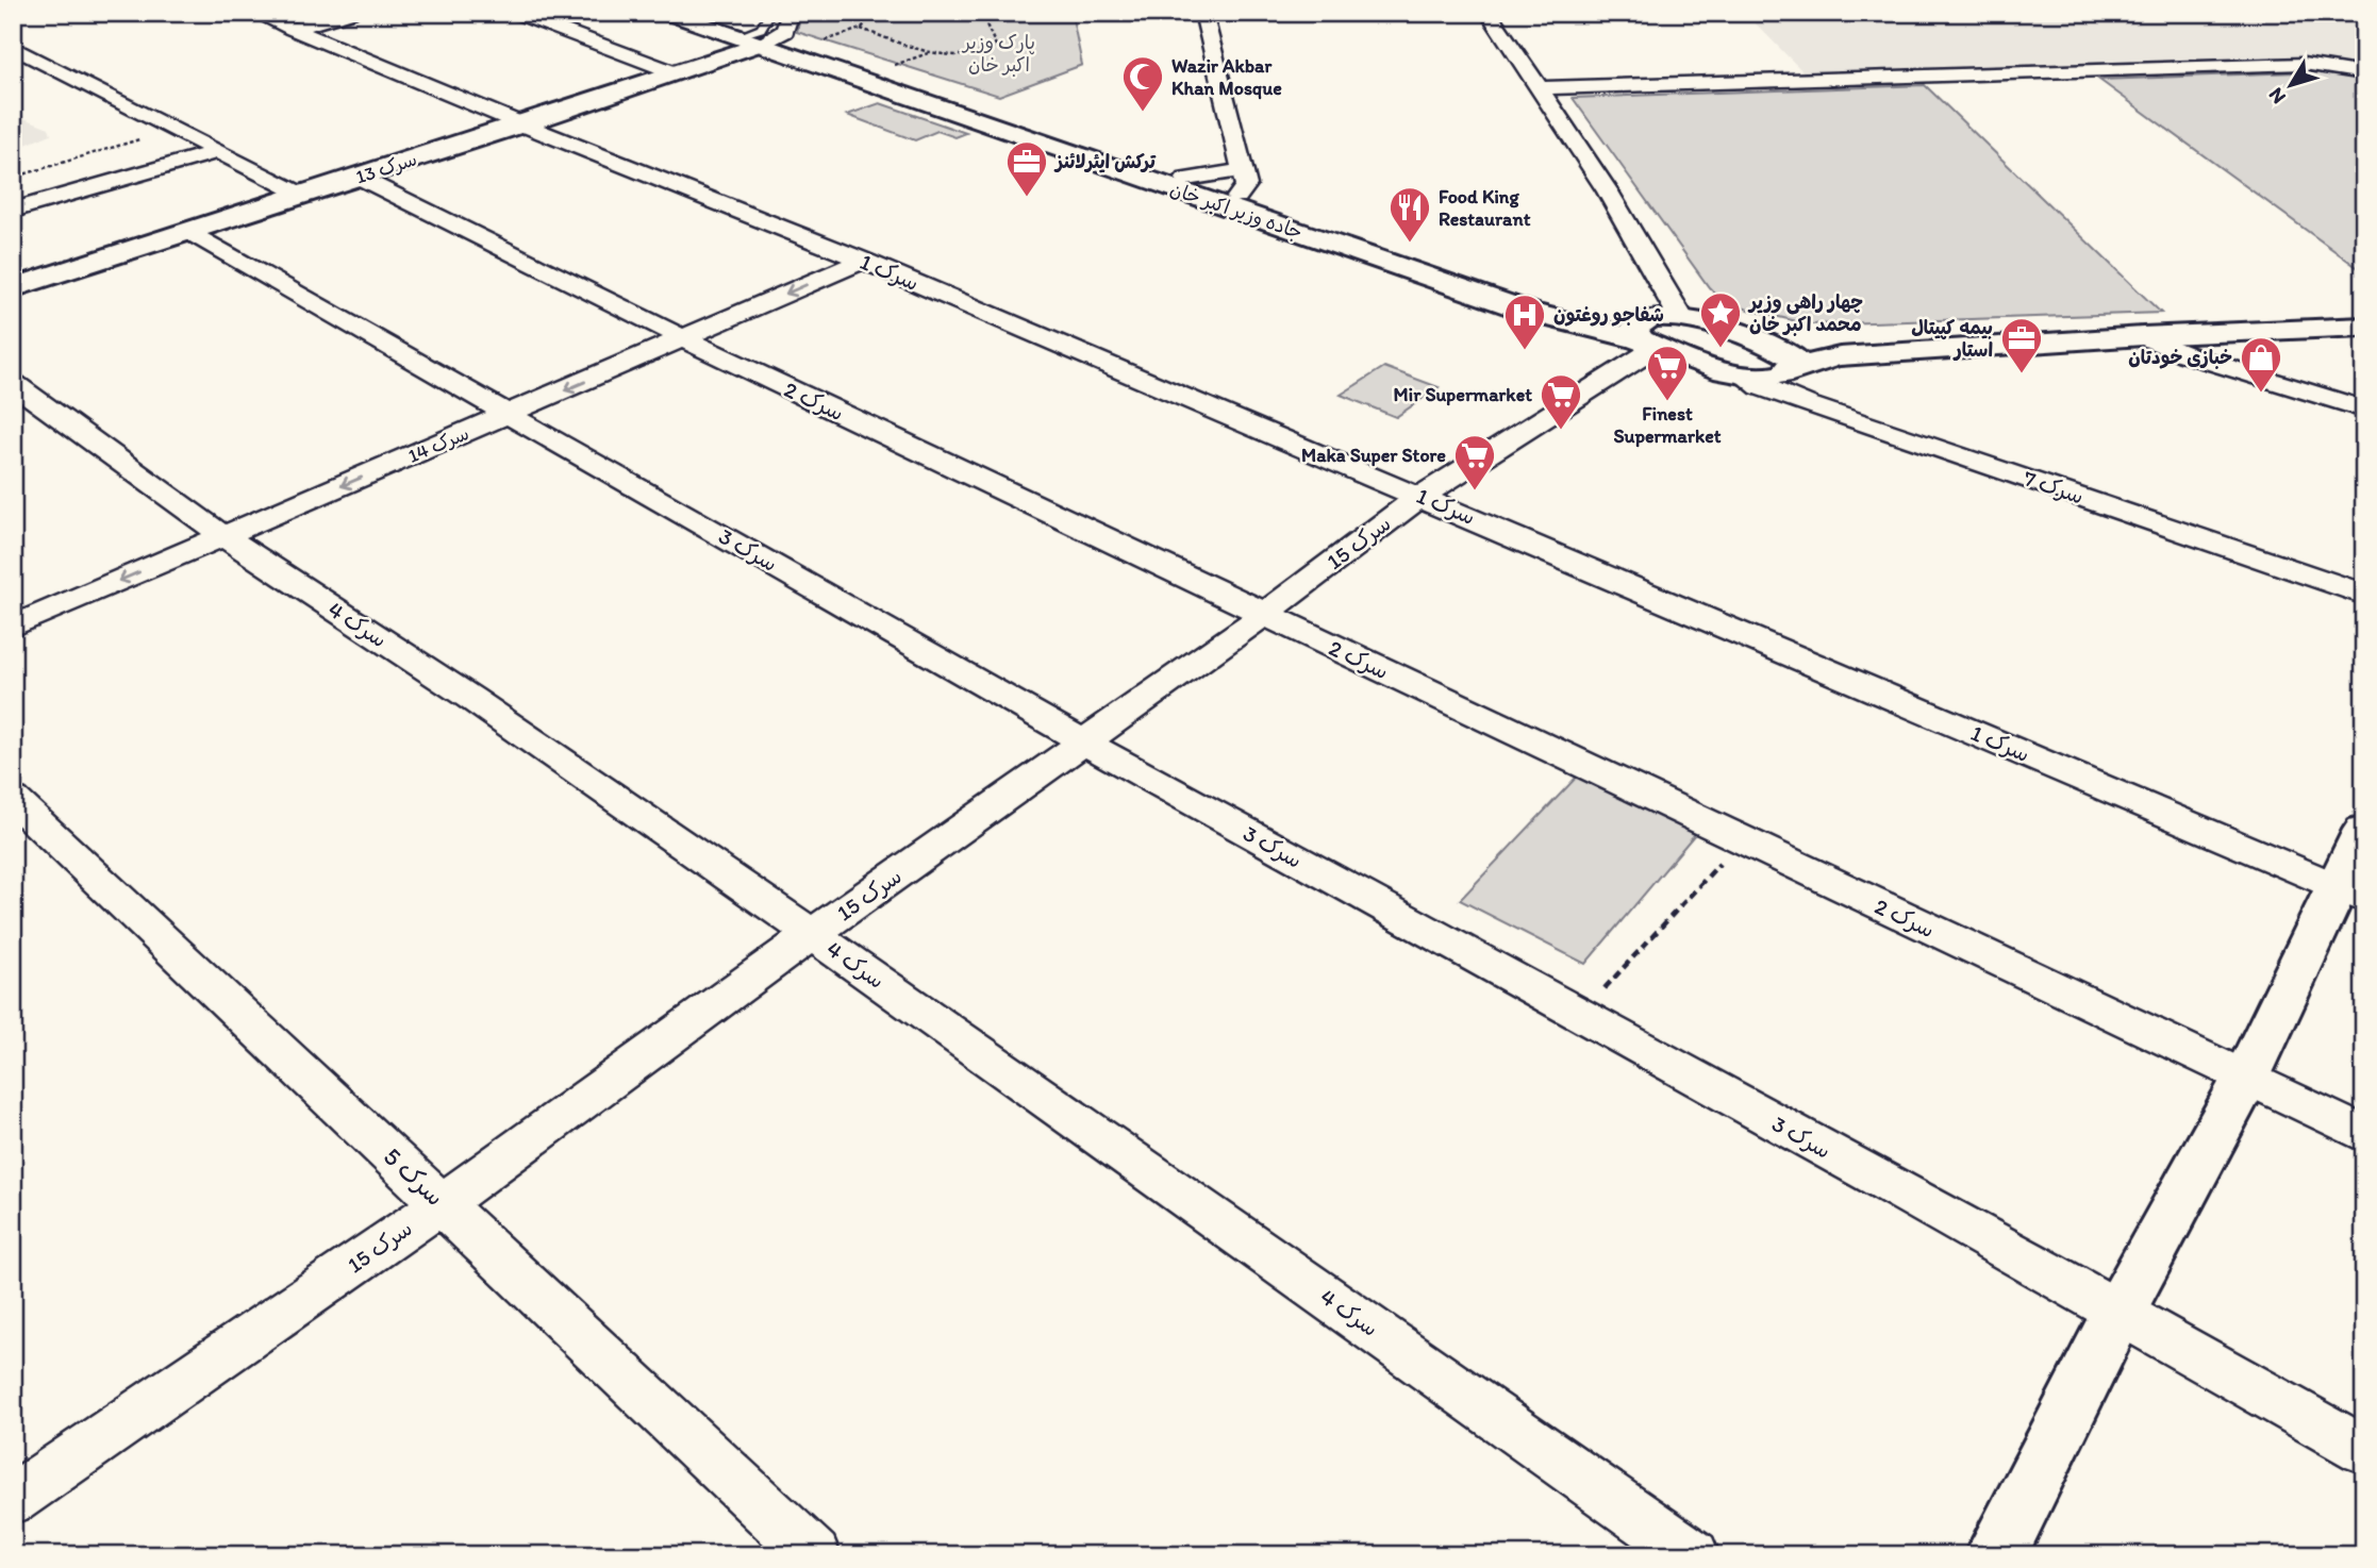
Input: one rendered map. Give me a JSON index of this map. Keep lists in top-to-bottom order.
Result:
{
  "streets": {
    "main road": ["سرک 13", "جاده وزیر اکبر خان"],
    "street": [
      "سرک 1",
      "سرک 2",
      "سرک 14",
      "سرک 7",
      "سرک 15",
      "سرک 3",
      "سرک 4",
      "سرک 5"
    ]
  },
  "crossings": [
    ["سرک 13", "جاده وزیر اکبر خان"],
    ["سرک 13", "سرک 1"],
    ["سرک 13", "سرک 2"],
    ["سرک 13", "سرک 3"],
    ["جاده وزیر اکبر خان", "سرک 15"],
    ["سرک 1", "سرک 14"],
    ["سرک 1", "سرک 15"],
    ["سرک 2", "سرک 14"],
    ["سرک 2", "سرک 15"],
    ["سرک 14", "سرک 3"],
    ["سرک 14", "سرک 4"],
    ["سرک 15", "سرک 3"],
    ["سرک 15", "سرک 4"],
    ["سرک 15", "سرک 5"]
  ],
  "one_way": ["سرک 14"],
  "parks": ["پارک وزیر اکبر خان"],
  "places": {
    "mosque": ["Wazir Akbar Khan Mosque"],
    "office": ["ترکش ایئرلائنز", "بیمه کپیتال استار"],
    "restaurant": ["Food King Restaurant"],
    "place": ["چهار راهی وزیر محمد اکبر خان"],
    "hospital": ["شفاجو روغتون"],
    "shop": ["خبازی خودتان"],
    "supermarket": ["Finest Supermarket", "Mir Supermarket", "Maka Super Store"]
  },
  "north": "bottom left"
}
